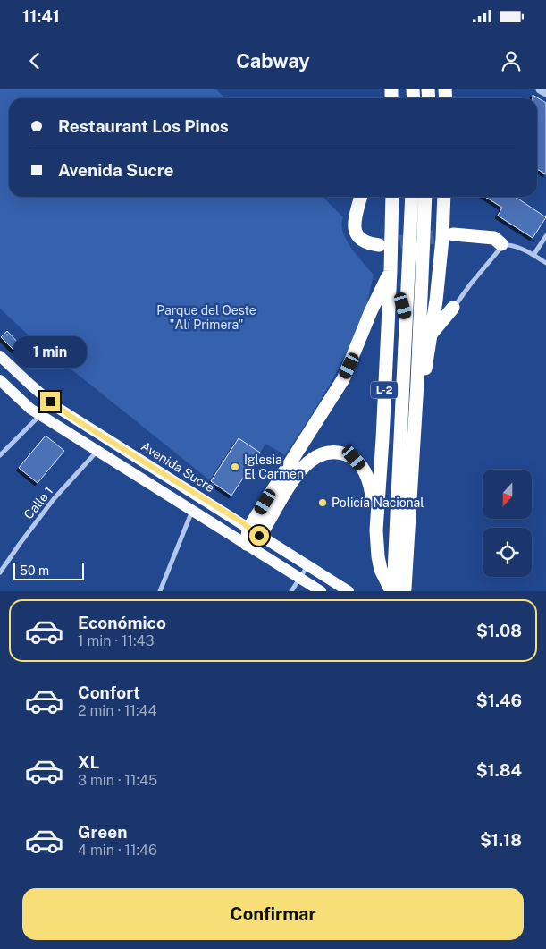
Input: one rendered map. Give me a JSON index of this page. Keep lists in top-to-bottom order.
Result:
{
  "streets": {
    "highway": ["L-2"],
    "main road": ["Avenida Sucre"],
    "street": ["Calle 1"]
  },
  "parks": ["Parque del Oeste \"Alí Primera\""],
  "places": ["Iglesia El Carmen", "Policía Nacional"],
  "scale_bar": "50 m",
  "north": "bottom",
  "page": {
    "status": "11:41",
    "header": "Cabway",
    "banner": ["Restaurant Los Pinos", "Avenida Sucre"],
    "bubble": "1 min",
    "scale": "50 m",
    "list": [
      {
        "name": "Económico",
        "note": "1 min · 11:43",
        "value": "$1.08"
      },
      {
        "name": "Confort",
        "note": "2 min · 11:44",
        "value": "$1.46"
      },
      {
        "name": "XL",
        "note": "3 min · 11:45",
        "value": "$1.84"
      },
      {
        "name": "Green",
        "note": "4 min · 11:46",
        "value": "$1.18"
      }
    ],
    "buttons": "Confirmar"
  }
}
